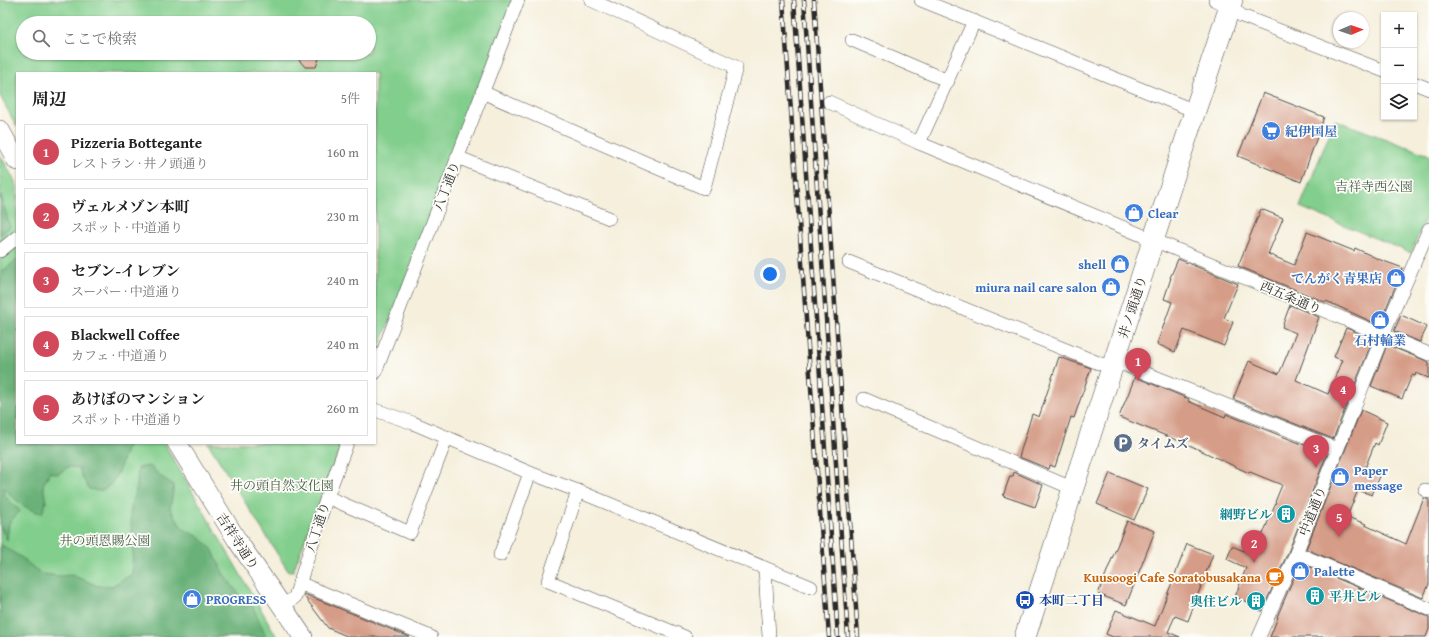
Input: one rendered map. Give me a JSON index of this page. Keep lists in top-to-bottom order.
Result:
{
  "streets": {
    "main road": ["井ノ頭通り", "吉祥寺通り"],
    "street": ["八丁通り", "西五条通り", "中道通り"]
  },
  "crossings": [
    ["八丁通り", "吉祥寺通り"],
    ["西五条通り", "井ノ頭通り"],
    ["西五条通り", "中道通り"]
  ],
  "parks": ["吉祥寺西公園", "井の頭自然文化園", "井の頭恩賜公園"],
  "places": {
    "supermarket": ["紀伊国屋"],
    "shop": [
      "Clear",
      "shell",
      "でんがく青果店",
      "miura nail care salon",
      "石村輪業",
      "Paper message",
      "Palette",
      "PROGRESS"
    ],
    "parking": ["タイムズ"],
    "building": ["網野ビル", "平井ビル", "奥住ビル"],
    "cafe": ["Kuusoogi Cafe Soratobusakana"],
    "bus stop": ["本町二丁目"]
  },
  "north": "right",
  "page": {
    "map_buttons": ["+", "−"],
    "search": "ここで検索",
    "heading": ["周辺", "5件"],
    "list": [
      {
        "mark": "1",
        "name": "Pizzeria Bottegante",
        "note": "レストラン · 井ノ頭通り",
        "value": "160 m"
      },
      {
        "mark": "2",
        "name": "ヴェルメゾン本町",
        "note": "スポット · 中道通り",
        "value": "230 m"
      },
      {
        "mark": "3",
        "name": "セブン-イレブン",
        "note": "スーパー · 中道通り",
        "value": "240 m"
      },
      {
        "mark": "4",
        "name": "Blackwell Coffee",
        "note": "カフェ · 中道通り",
        "value": "240 m"
      },
      {
        "mark": "5",
        "name": "あけぼのマンション",
        "note": "スポット · 中道通り",
        "value": "260 m"
      }
    ],
    "pins": [
      "1",
      "4",
      "3",
      "5",
      "2"
    ]
  }
}
